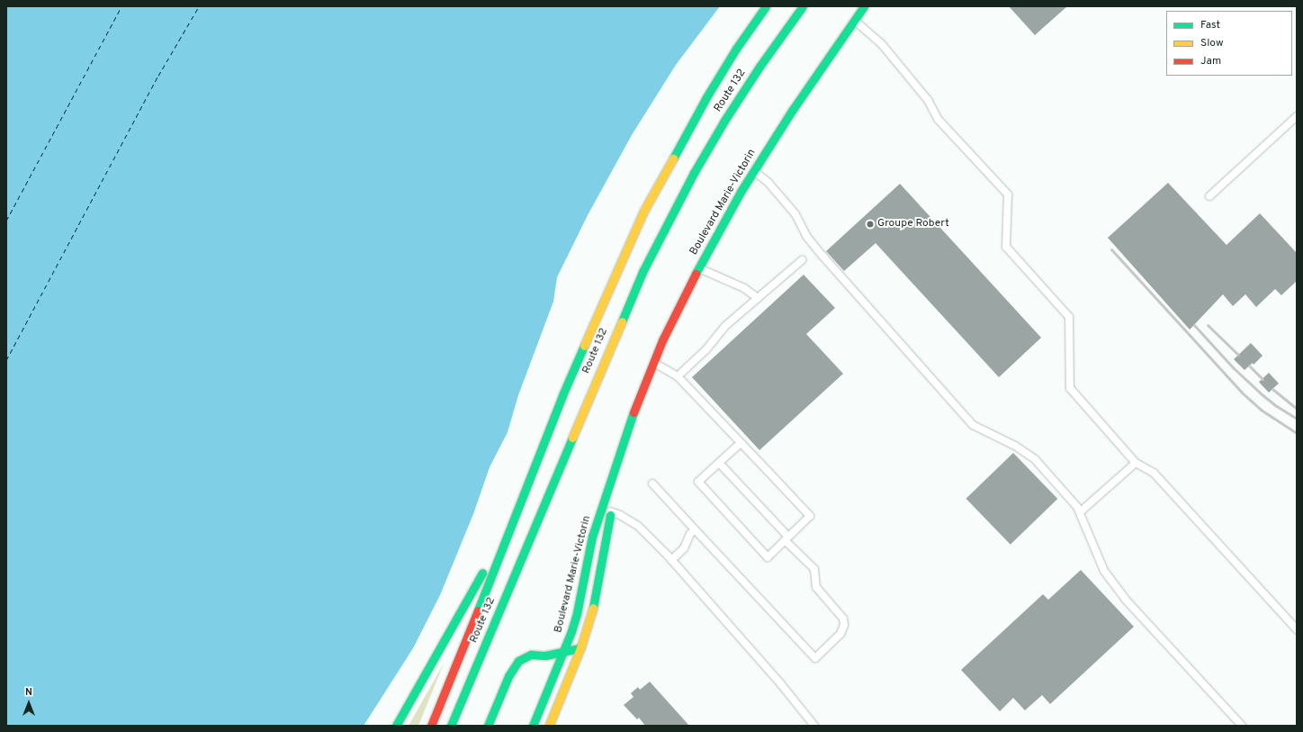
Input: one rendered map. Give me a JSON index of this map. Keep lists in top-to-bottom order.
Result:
{
  "streets": {
    "main road": ["Route 132", "Boulevard Marie-Victorin"]
  },
  "places": ["Groupe Robert"],
  "legend": ["Fast", "Slow", "Jam"],
  "north": "top"
}
